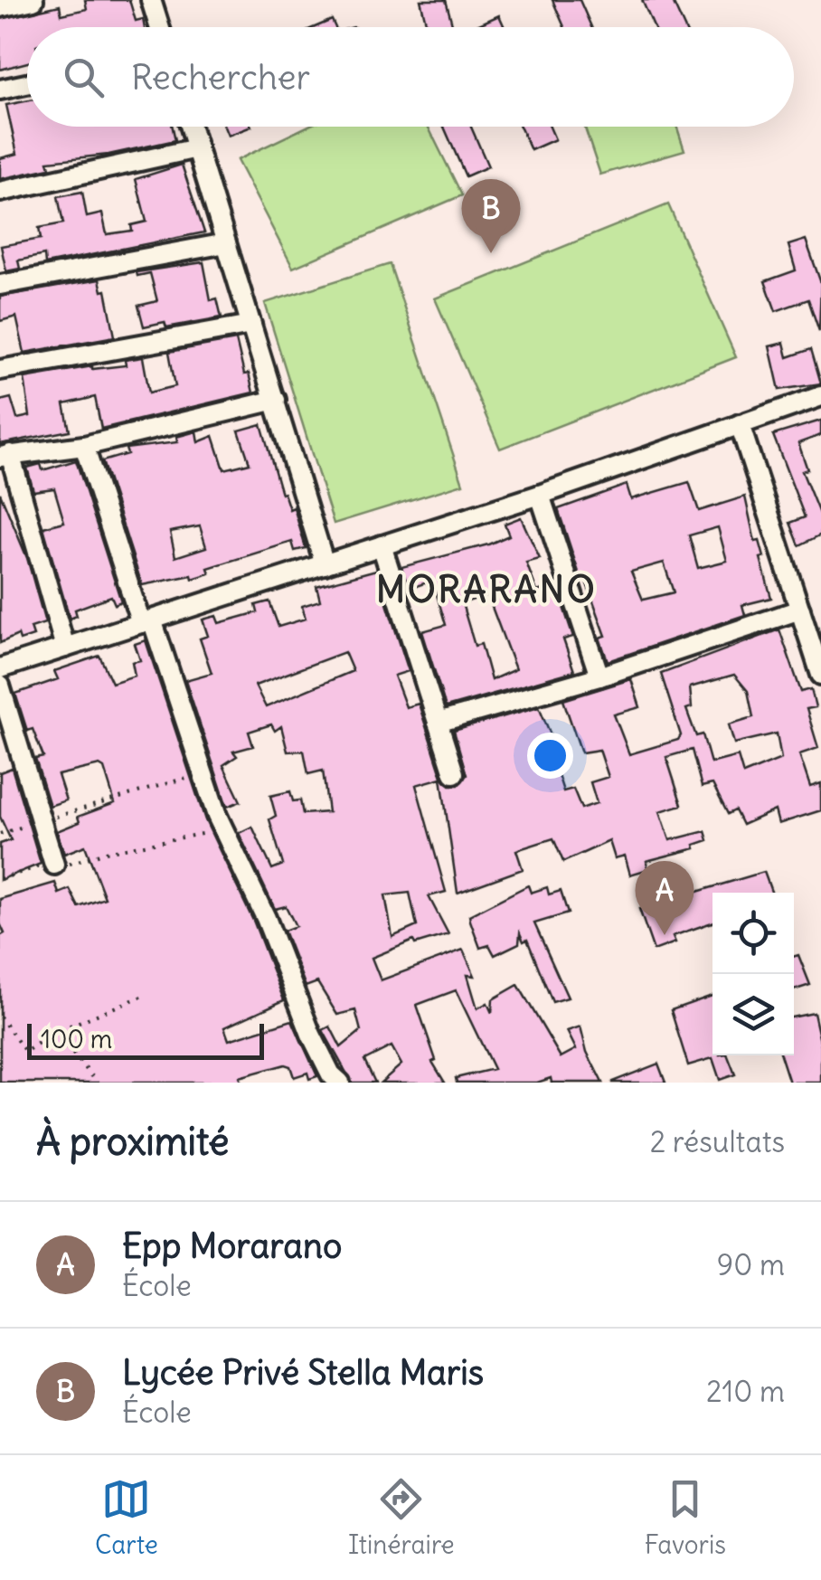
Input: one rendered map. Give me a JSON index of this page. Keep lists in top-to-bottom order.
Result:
{
  "districts": ["MORARANO"],
  "scale_bar": "100 m",
  "page": {
    "search": "Rechercher",
    "pins": ["B", "A"],
    "scale": "100 m",
    "heading": ["À proximité", "2 résultats"],
    "list": [
      {
        "mark": "A",
        "name": "Epp Morarano",
        "note": "École",
        "value": "90 m"
      },
      {
        "mark": "B",
        "name": "Lycée Privé Stella Maris",
        "note": "École",
        "value": "210 m"
      }
    ],
    "nav": ["Carte", "Itinéraire", "Favoris"]
  }
}
